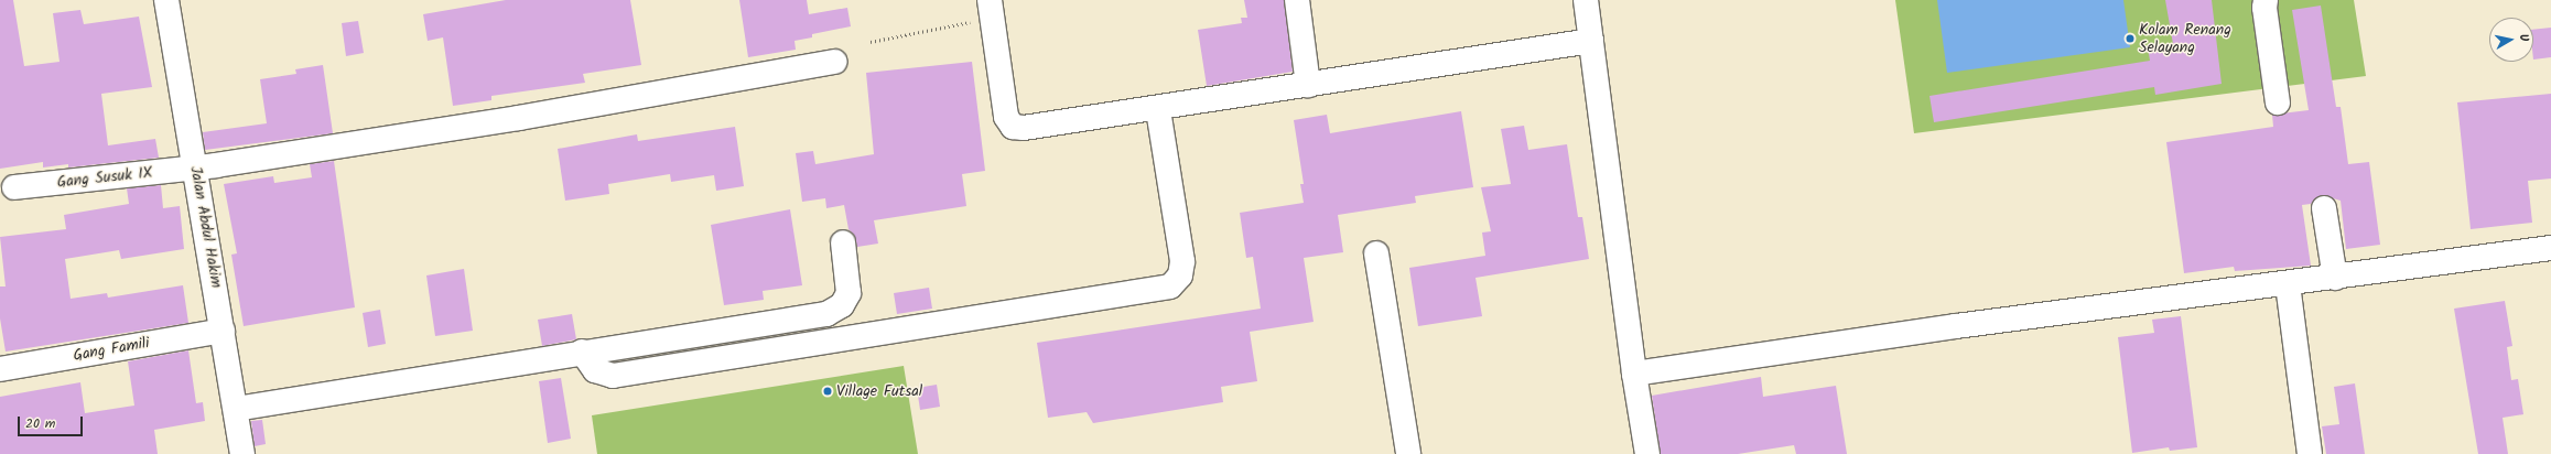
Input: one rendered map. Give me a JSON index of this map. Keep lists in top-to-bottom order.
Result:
{
  "streets": {
    "street": ["Gang Susuk IX", "Jalan Abdul Hakim", "Gang Famili"]
  },
  "crossings": [
    ["Gang Susuk IX", "Jalan Abdul Hakim"],
    ["Jalan Abdul Hakim", "Gang Famili"]
  ],
  "places": ["Kolam Renang Selayang", "Village Futsal"],
  "scale_bar": "20 m",
  "north": "right"
}
